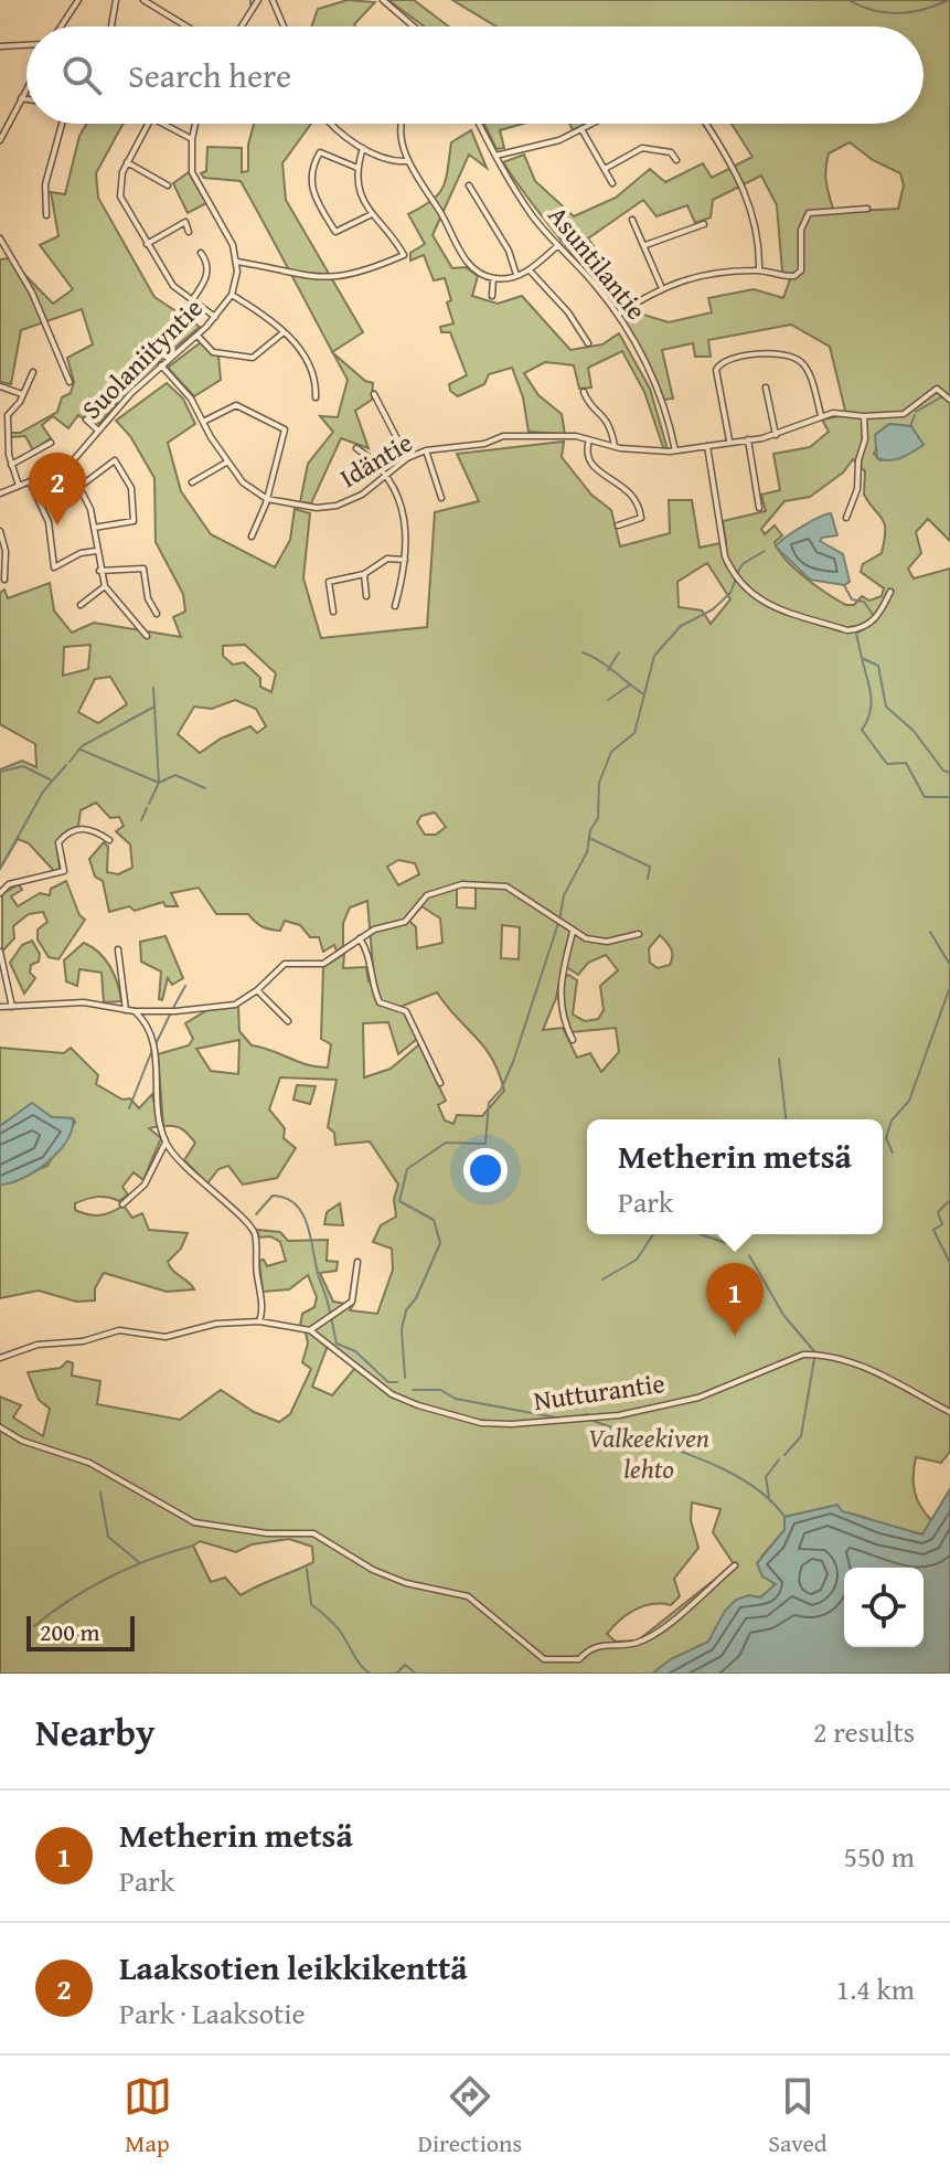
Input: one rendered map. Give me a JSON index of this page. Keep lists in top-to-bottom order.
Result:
{
  "streets": {
    "street": [
      "Asuntilantie",
      "Suolaniityntie",
      "Idäntie",
      "Nutturantie"
    ]
  },
  "crossings": [
    ["Asuntilantie", "Idäntie"],
    ["Suolaniityntie", "Idäntie"]
  ],
  "parks": ["Valkeekiven lehto"],
  "scale_bar": "200 m",
  "page": {
    "search": "Search here",
    "pins": ["2", "1"],
    "popup": ["Metherin metsä", "Park"],
    "scale": "200 m",
    "heading": ["Nearby", "2 results"],
    "list": [
      {
        "mark": "1",
        "name": "Metherin metsä",
        "note": "Park",
        "value": "550 m"
      },
      {
        "mark": "2",
        "name": "Laaksotien leikkikenttä",
        "note": "Park · Laaksotie",
        "value": "1.4 km"
      }
    ],
    "nav": ["Map", "Directions", "Saved"]
  }
}
